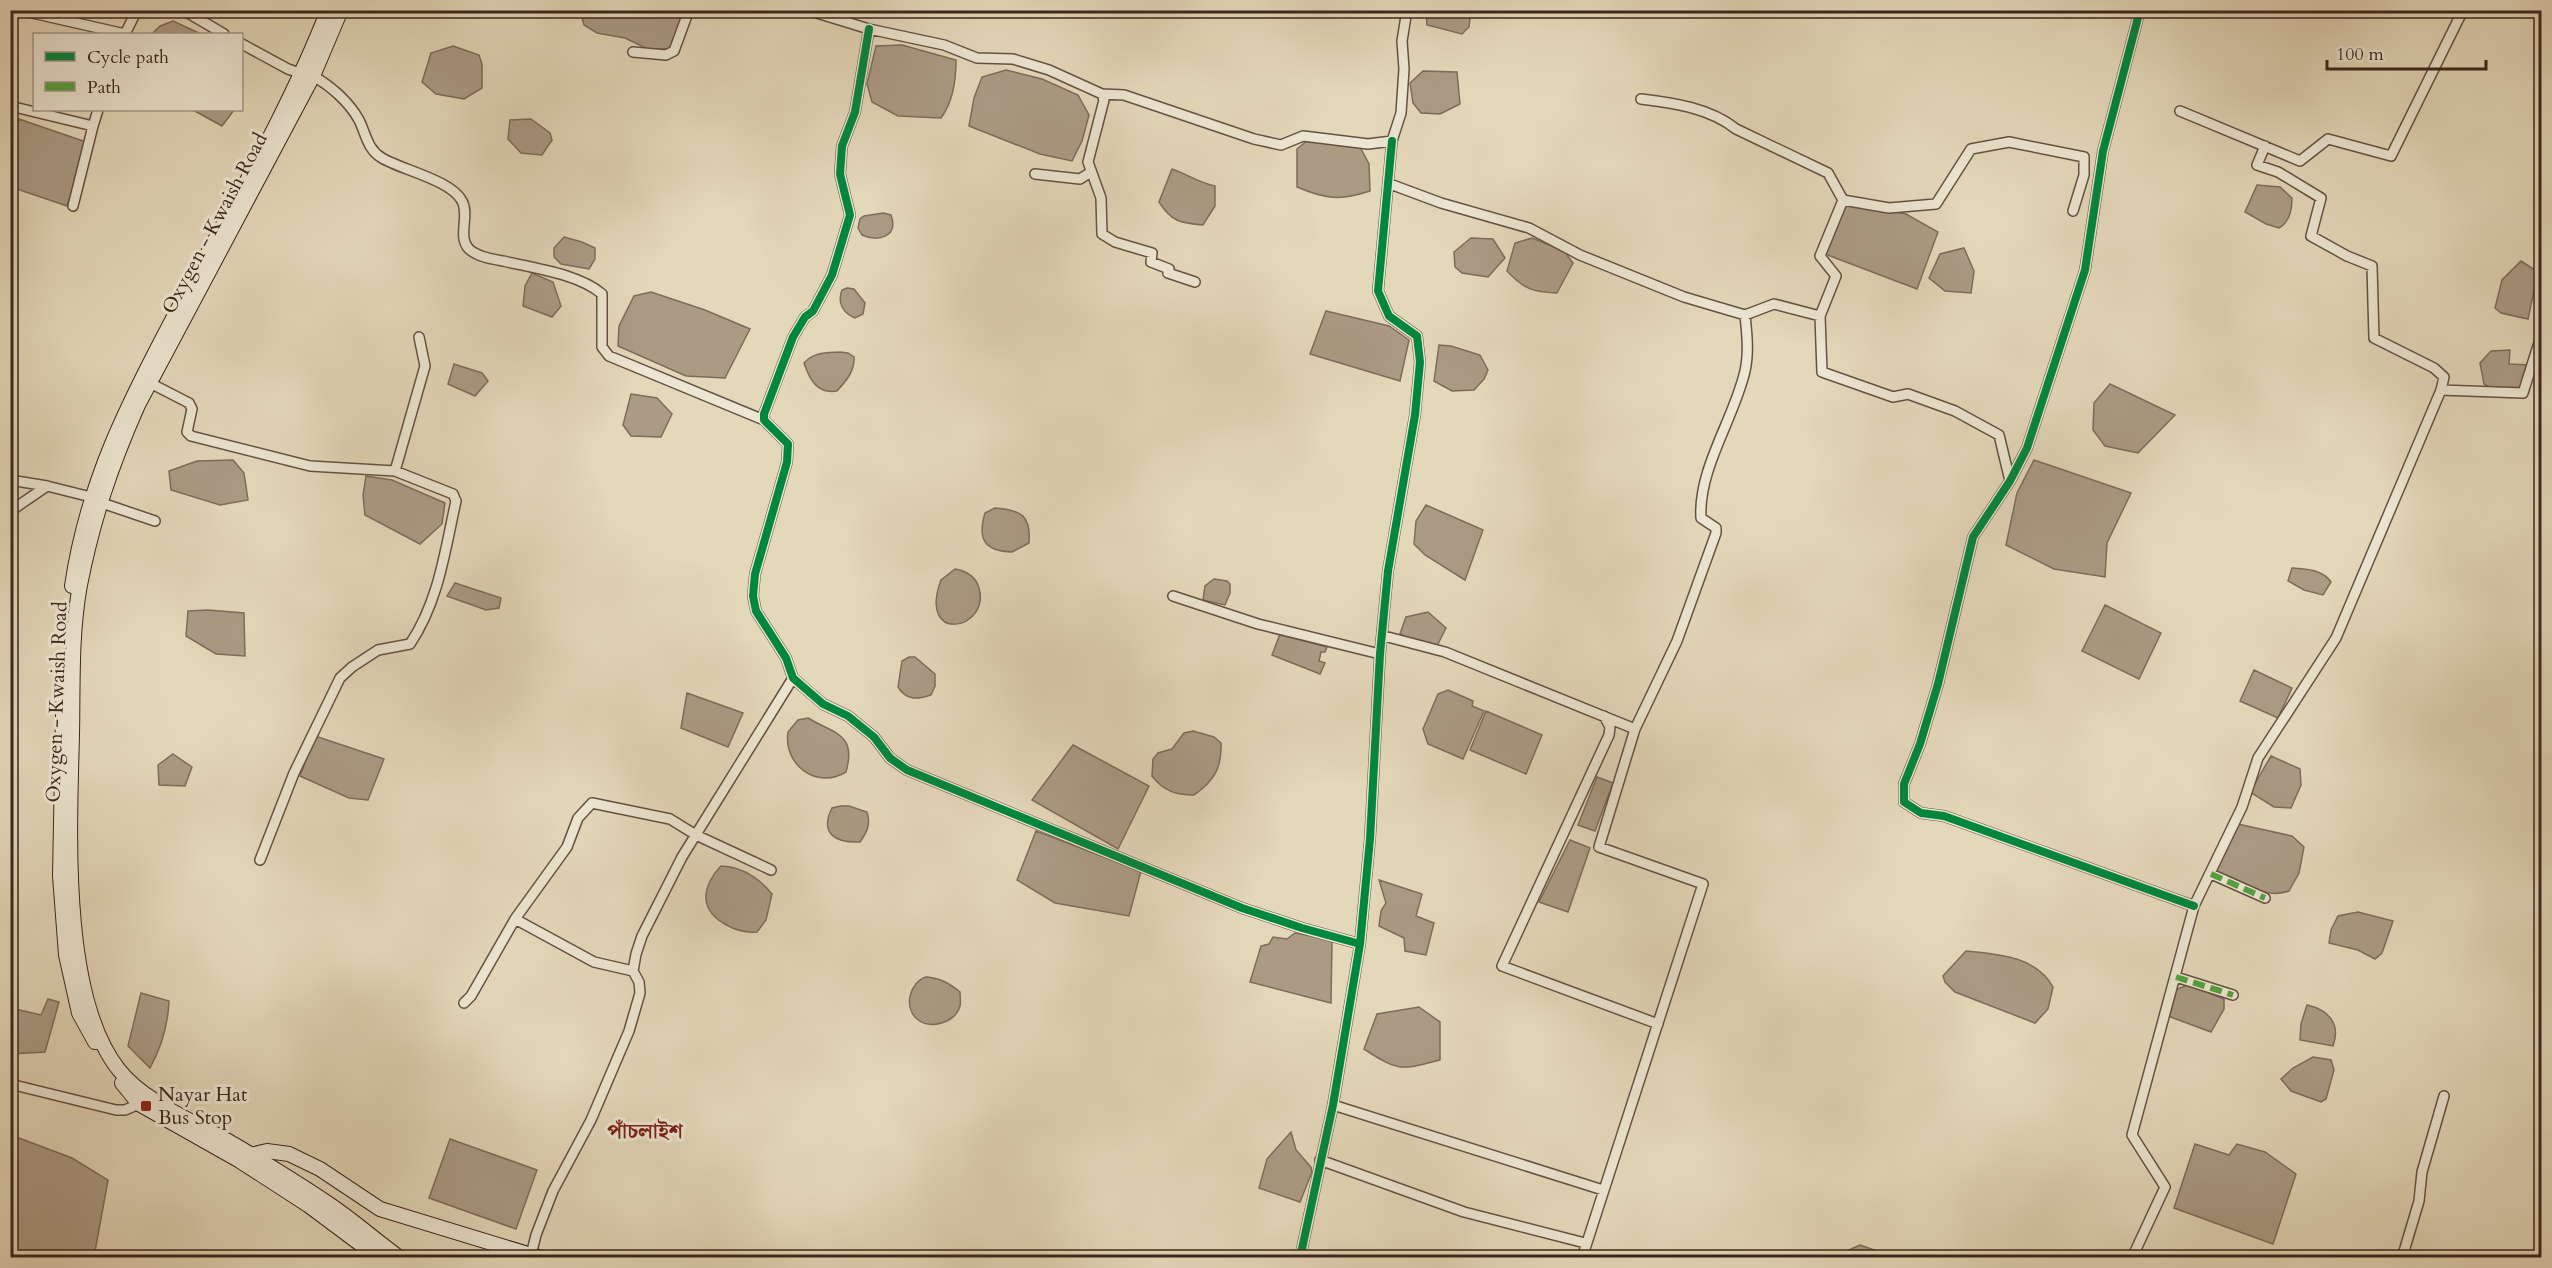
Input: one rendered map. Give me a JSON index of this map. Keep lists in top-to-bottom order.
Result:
{
  "streets": {
    "main road": ["Oxygen - Kwaish Road"]
  },
  "districts": ["পাঁচলাইশ"],
  "places": {
    "transit": ["Nayar Hat Bus Stop"]
  },
  "legend": ["Cycle path", "Path"],
  "scale_bar": "100 m"
}
